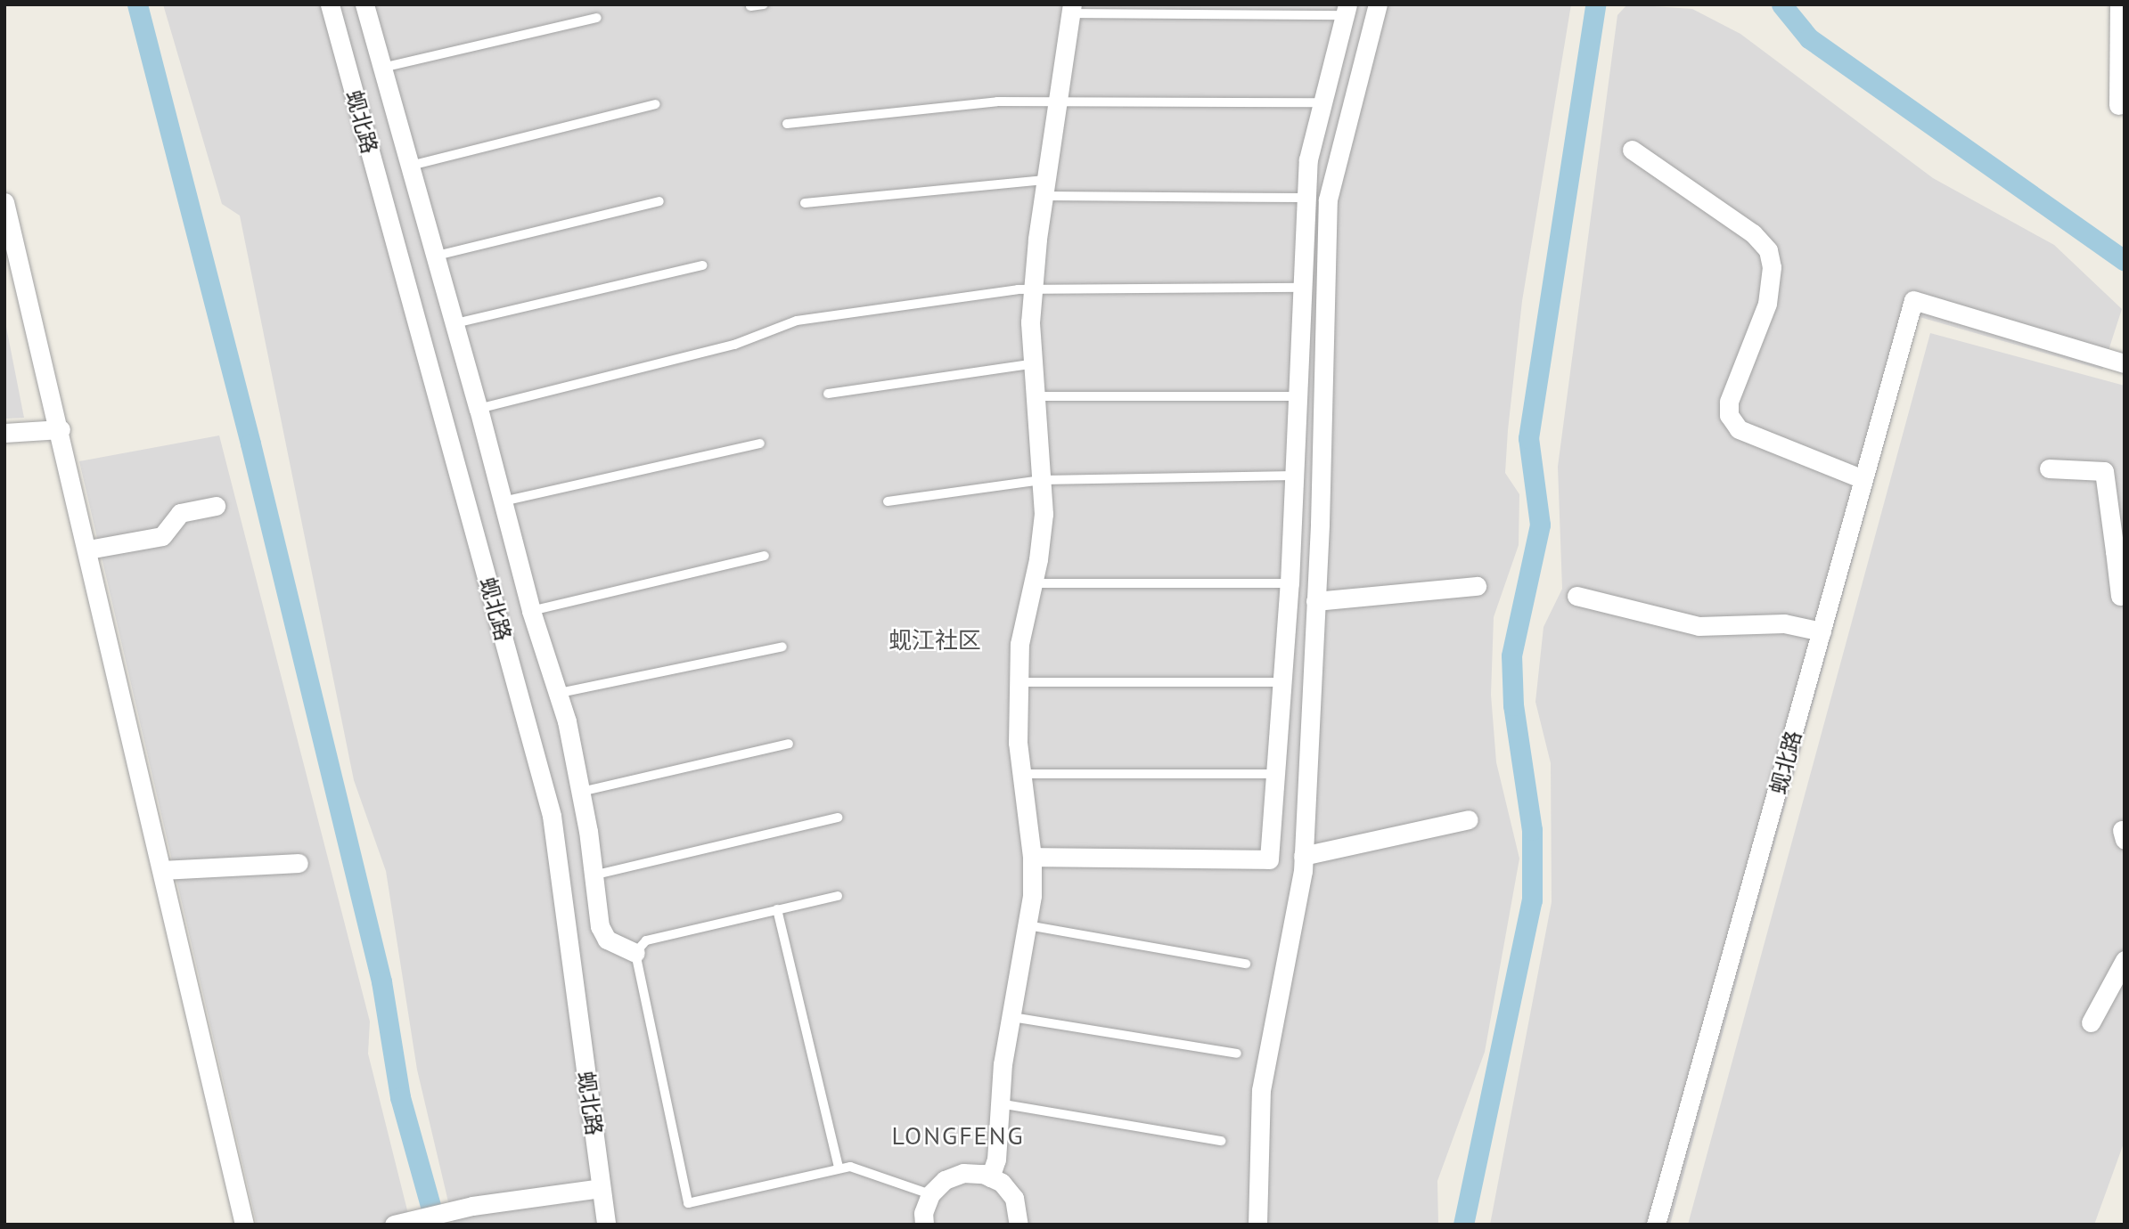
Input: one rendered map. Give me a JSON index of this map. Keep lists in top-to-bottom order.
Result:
{
  "streets": {
    "street": ["蚬北路"]
  },
  "districts": ["蚬江社区", "LONGFENG"]
}
